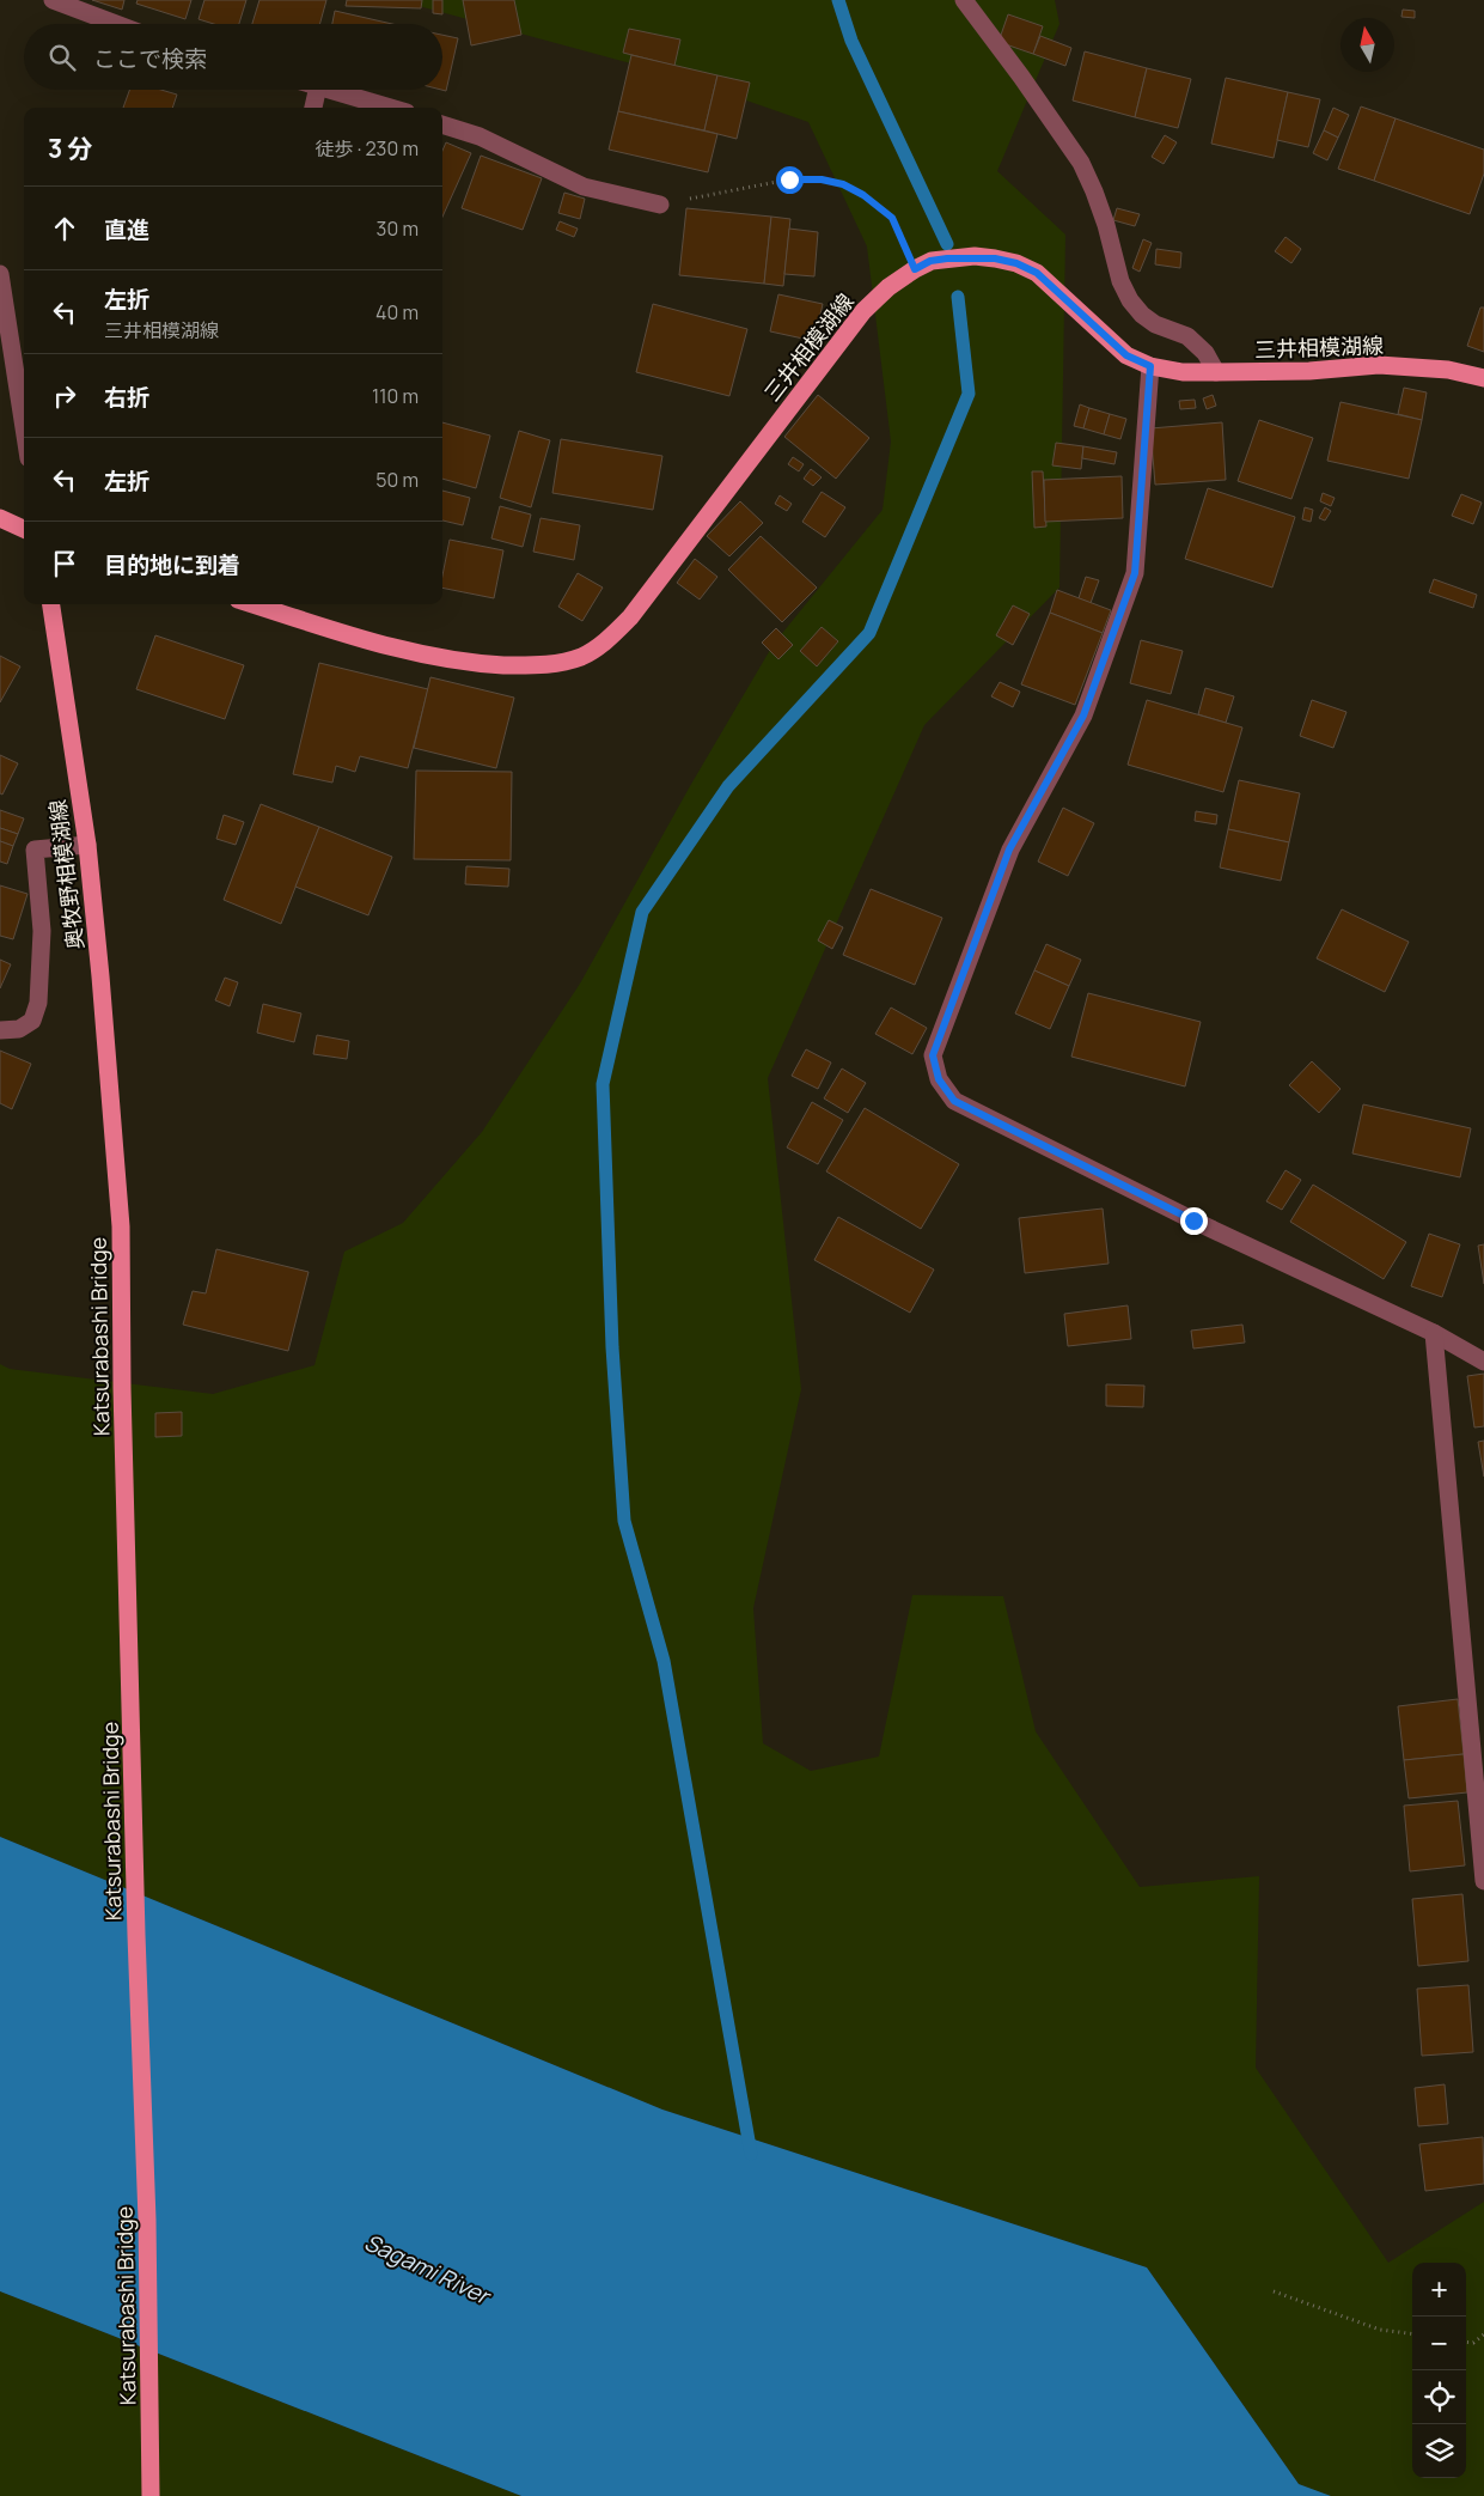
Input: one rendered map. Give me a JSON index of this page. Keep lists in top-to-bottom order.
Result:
{
  "streets": {
    "main road": ["三井相模湖線", "奥牧野相模湖線", "Katsurabashi Bridge"]
  },
  "crossings": [
    ["奥牧野相模湖線", "Katsurabashi Bridge"]
  ],
  "water": ["Sagami River"],
  "north": "top",
  "page": {
    "search": "ここで検索",
    "heading": ["3 分", "徒歩 · 230 m"],
    "list": [
      ["直進", "30 m"],
      ["左折", "三井相模湖線", "40 m"],
      ["右折", "110 m"],
      ["左折", "50 m"],
      "目的地に到着"
    ],
    "map_buttons": ["+", "−"]
  }
}
